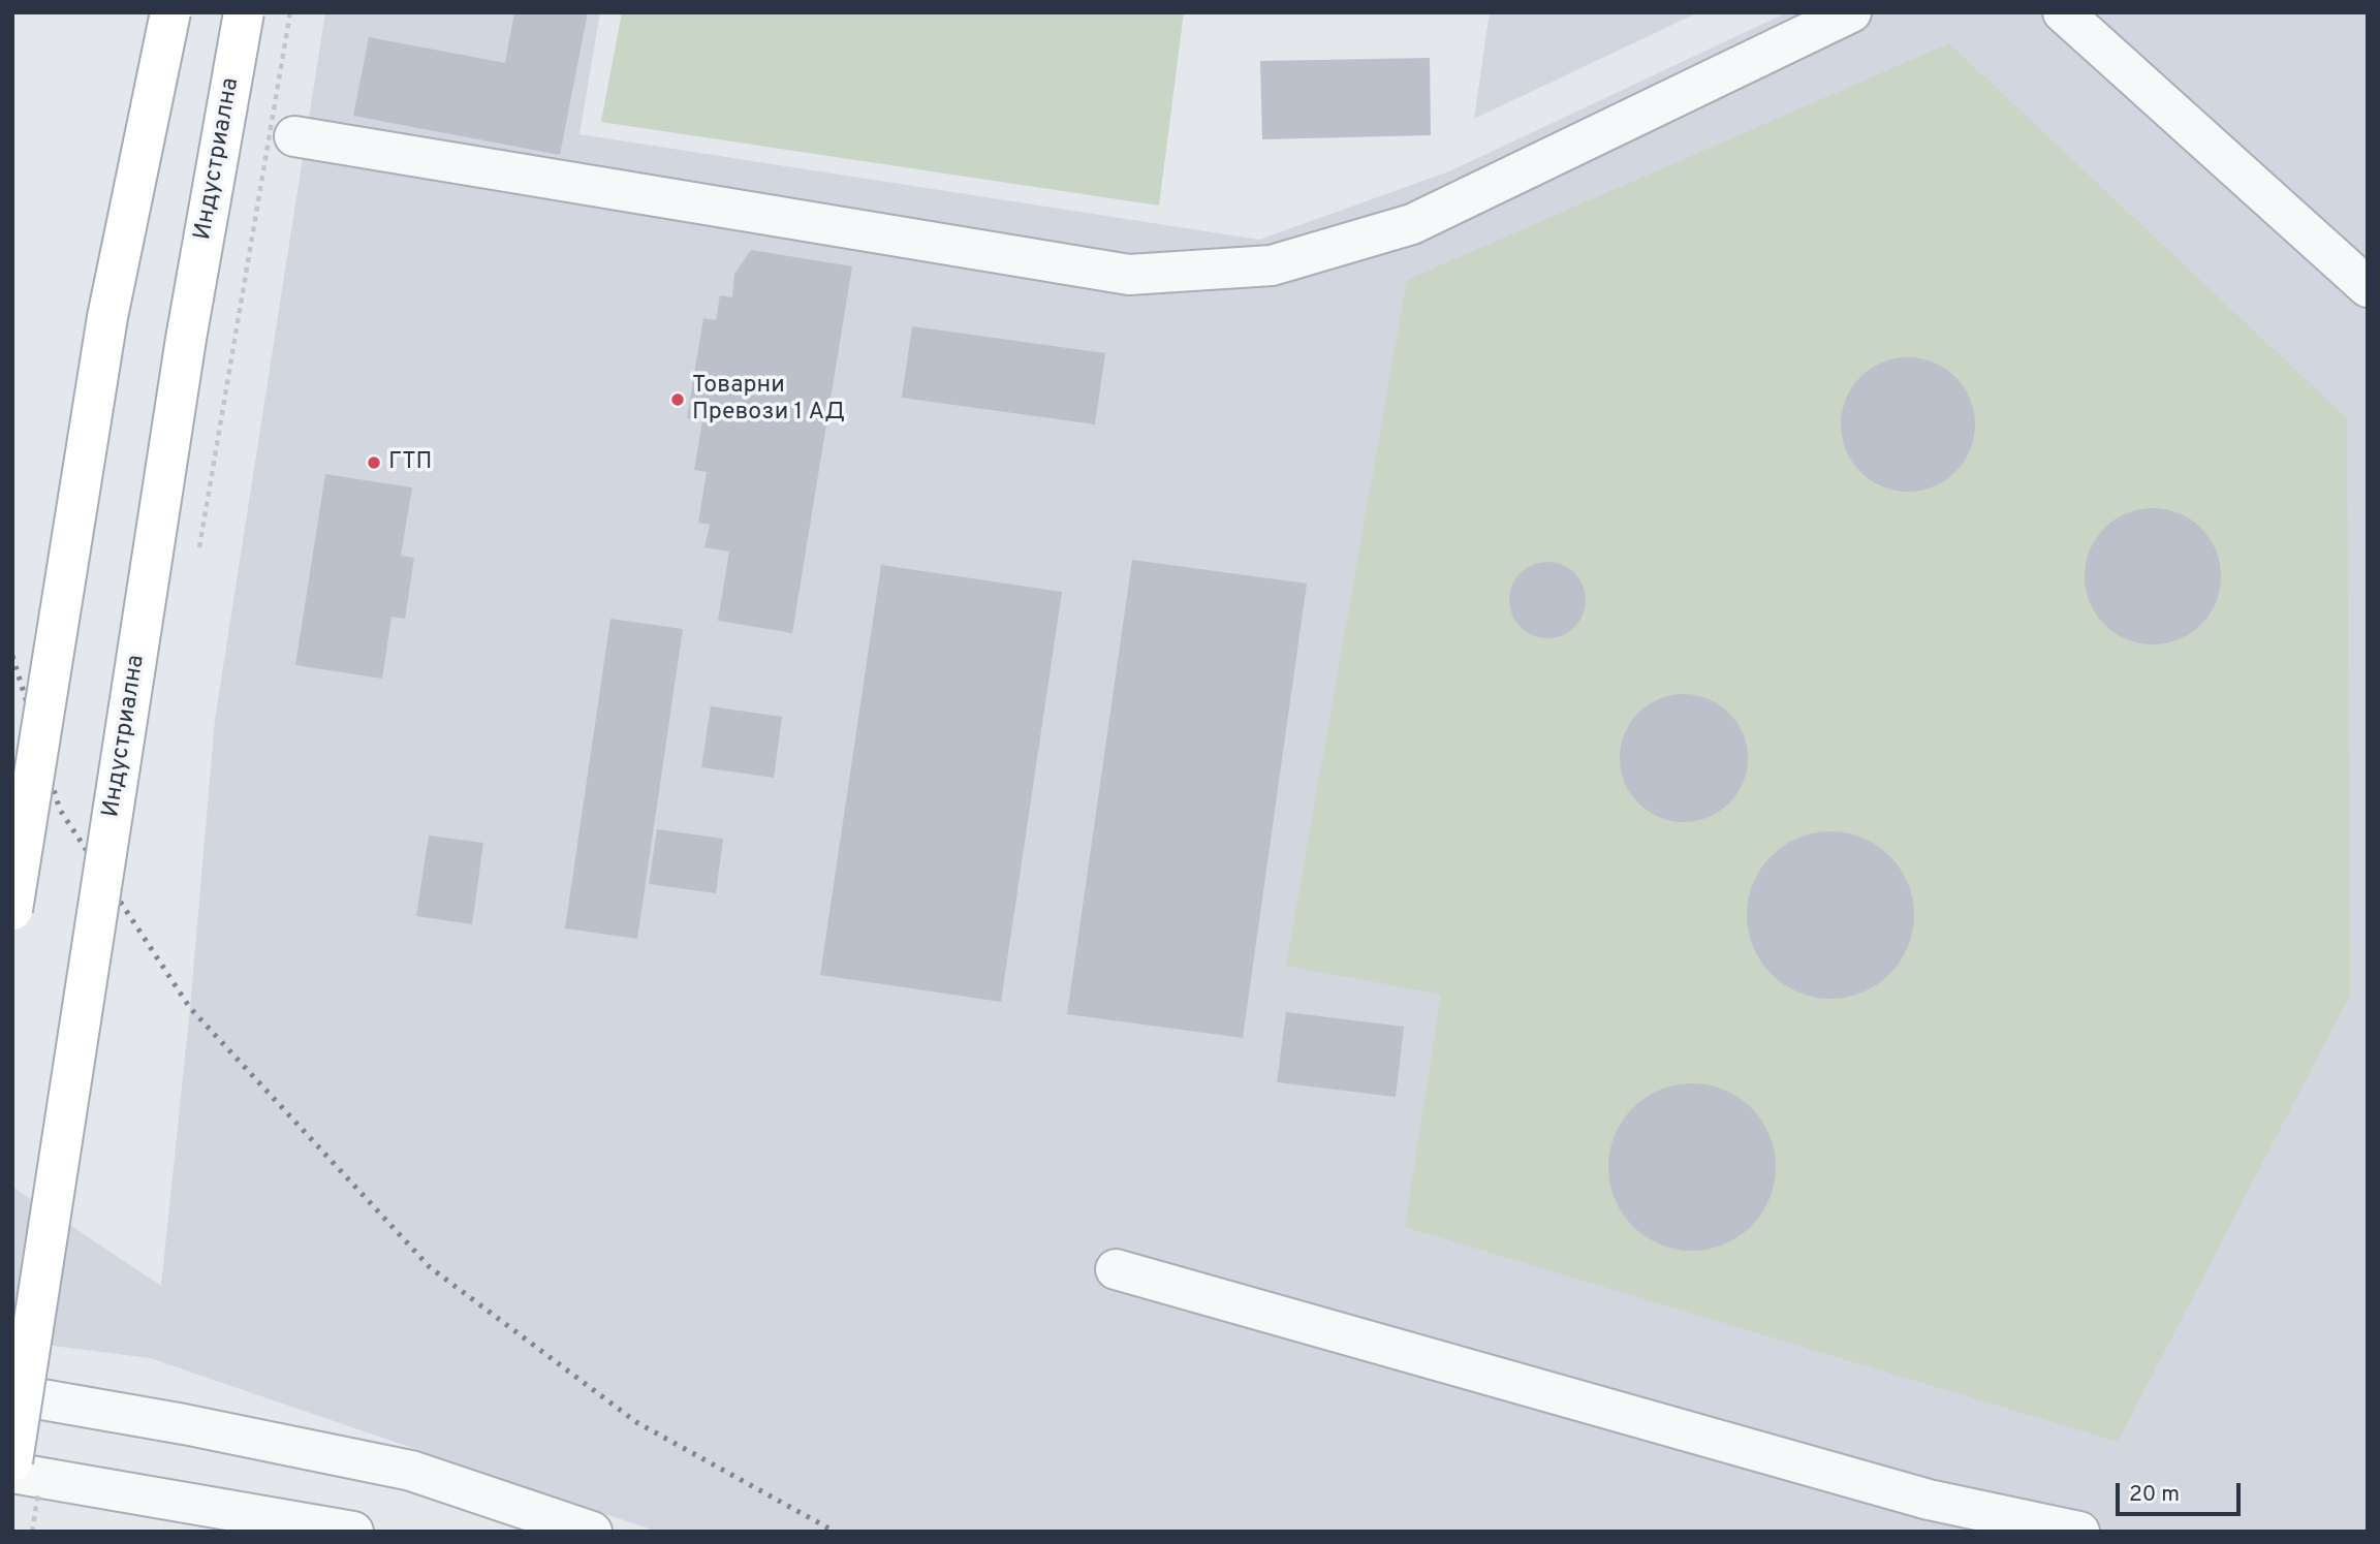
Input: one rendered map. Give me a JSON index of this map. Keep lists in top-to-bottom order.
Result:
{
  "streets": {
    "main road": ["Индустриална"]
  },
  "places": ["Товарни Превози 1 АД", "ГТП"],
  "scale_bar": "20 m"
}
